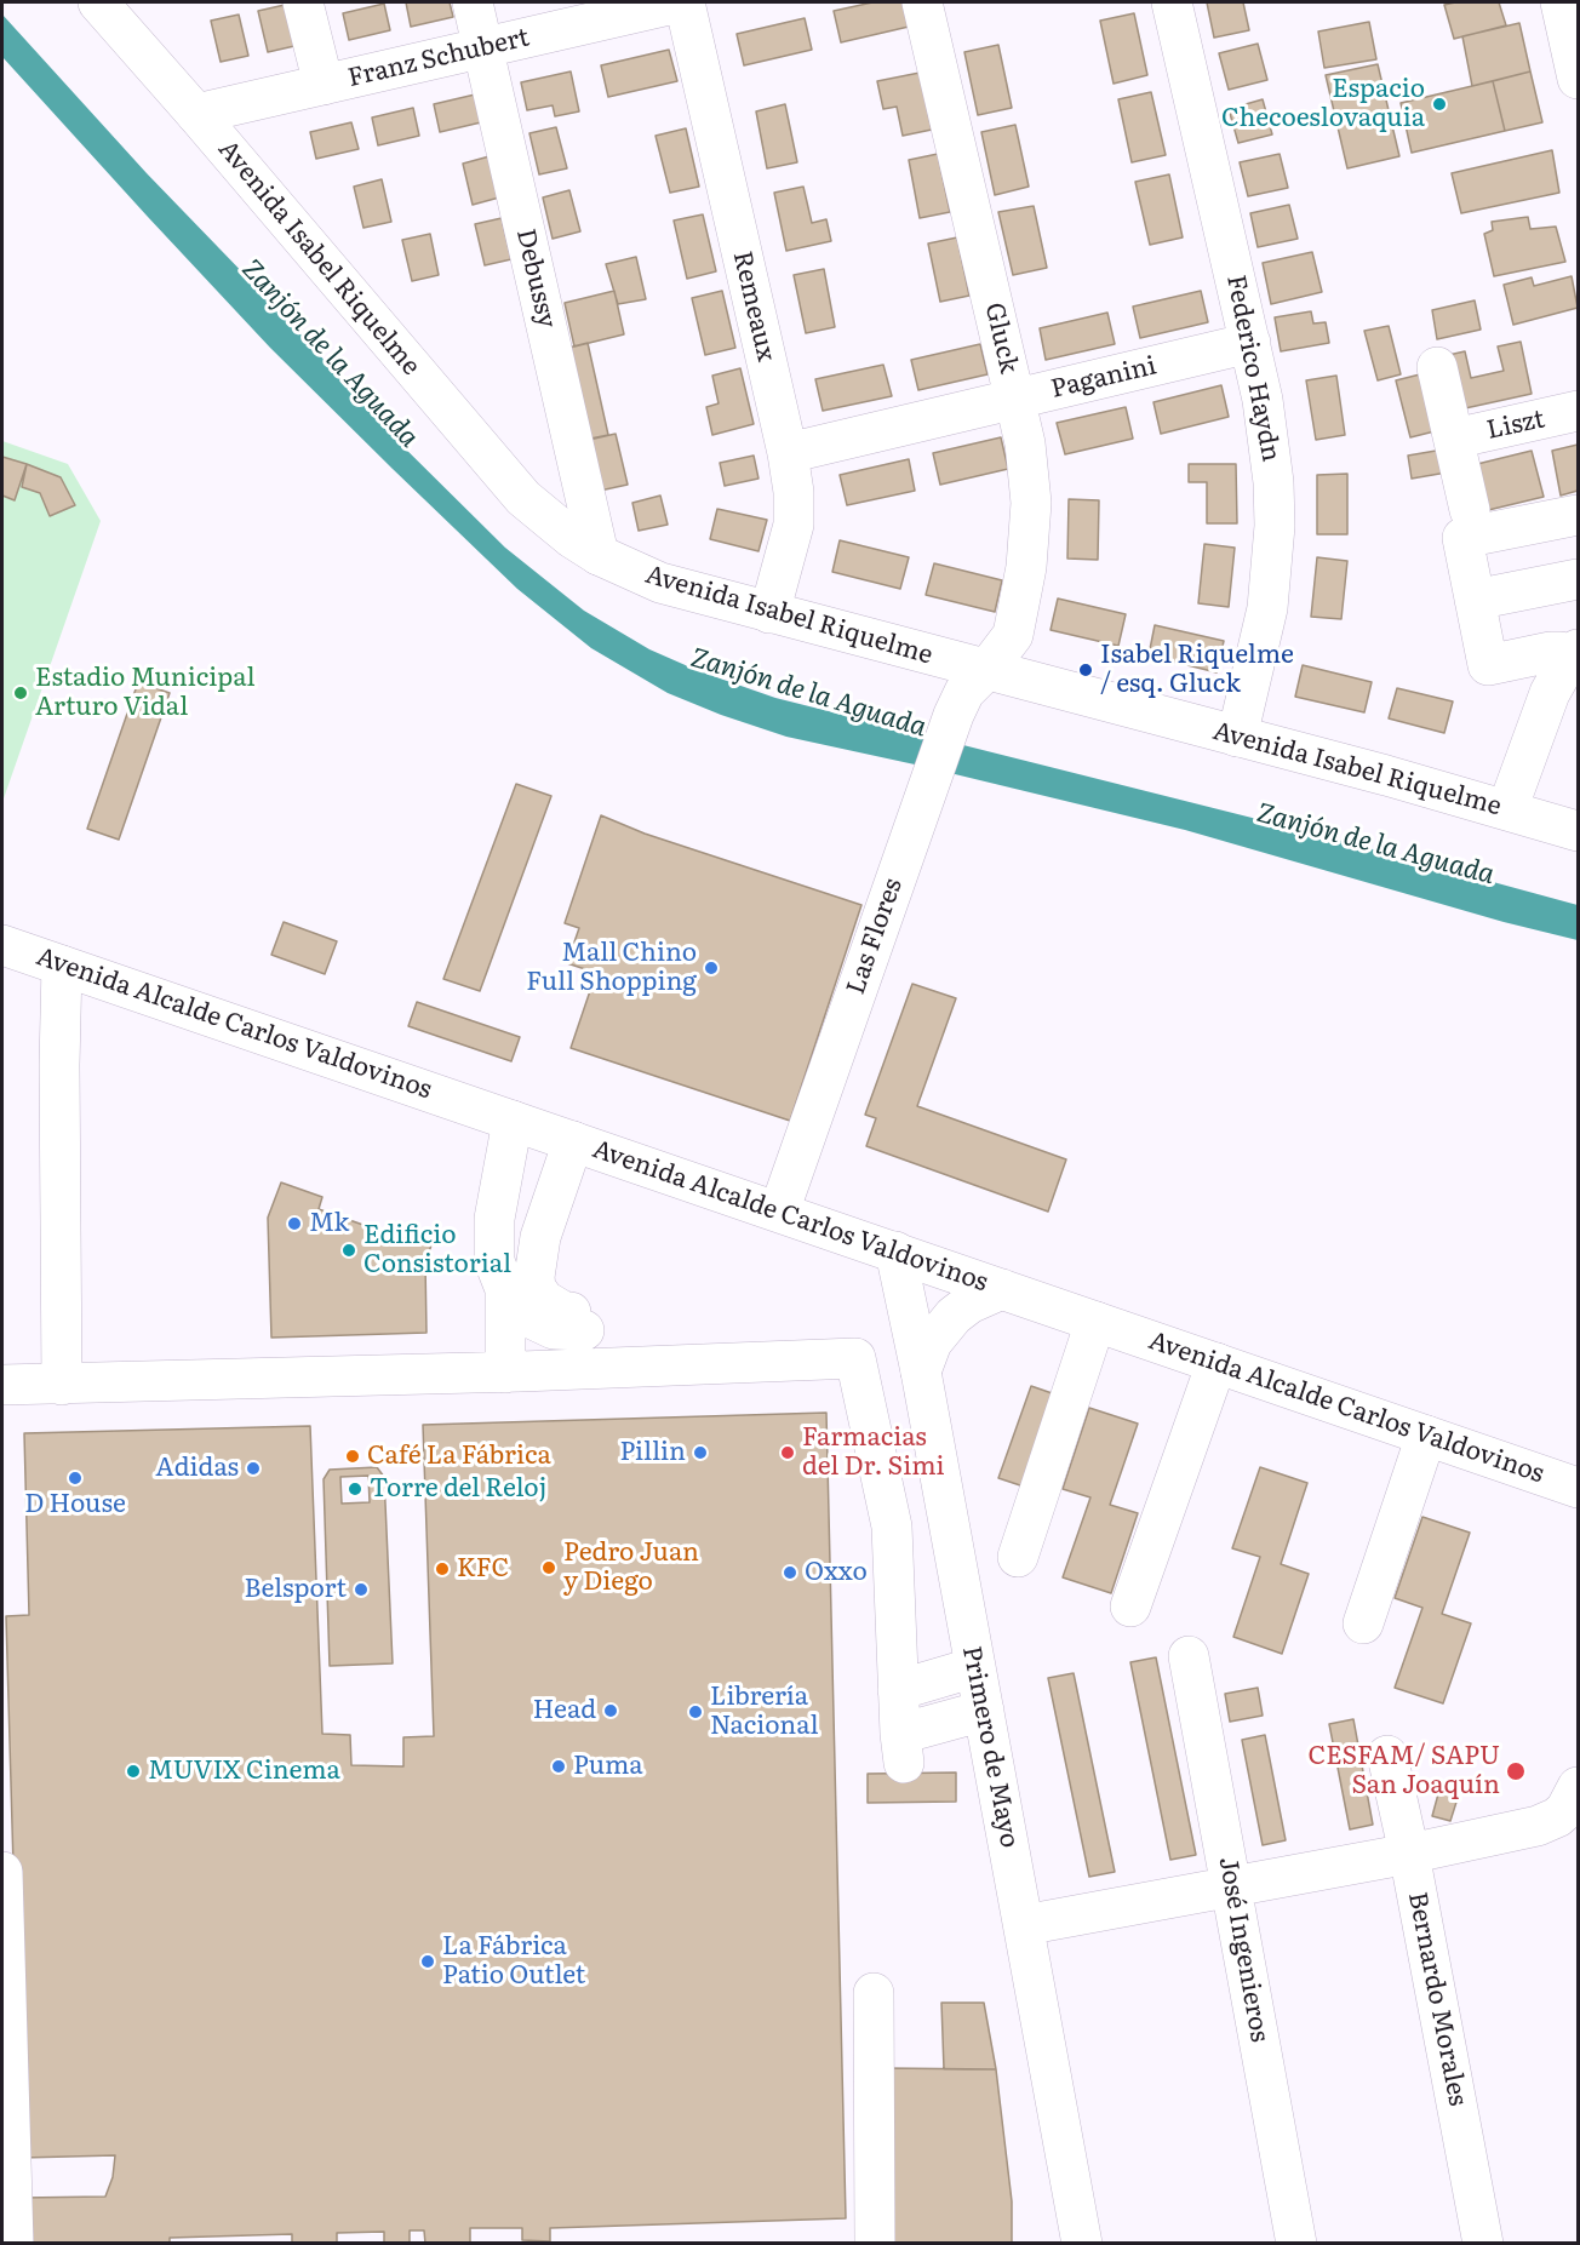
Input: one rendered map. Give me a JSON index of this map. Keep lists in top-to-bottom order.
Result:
{
  "streets": {
    "street": [
      "Franz Schubert",
      "Avenida Isabel Riquelme",
      "Debussy",
      "Remeaux",
      "Gluck",
      "Federico Haydn",
      "Paganini",
      "Liszt",
      "Las Flores",
      "Avenida Alcalde Carlos Valdovinos",
      "Primero de Mayo",
      "José Ingenieros",
      "Bernardo Morales"
    ]
  },
  "crossings": [
    ["Franz Schubert", "Avenida Isabel Riquelme"],
    ["Franz Schubert", "Debussy"],
    ["Franz Schubert", "Remeaux"],
    ["Avenida Isabel Riquelme", "Debussy"],
    ["Avenida Isabel Riquelme", "Remeaux"],
    ["Avenida Isabel Riquelme", "Gluck"],
    ["Avenida Isabel Riquelme", "Federico Haydn"],
    ["Avenida Isabel Riquelme", "Las Flores"],
    ["Remeaux", "Paganini"],
    ["Gluck", "Paganini"],
    ["Gluck", "Las Flores"],
    ["Federico Haydn", "Paganini"],
    ["Las Flores", "Avenida Alcalde Carlos Valdovinos"],
    ["Avenida Alcalde Carlos Valdovinos", "Primero de Mayo"]
  ],
  "water": ["Zanjón de la Aguada"],
  "places": [
    "Espacio Checoeslovaquia",
    "Isabel Riquelme / esq. Gluck",
    "Estadio Municipal Arturo Vidal",
    "Mall Chino Full Shopping",
    "Mk",
    "Edificio Consistorial",
    "Pillin",
    "Farmacias del Dr. Simi",
    "Café La Fábrica",
    "Adidas",
    "D House",
    "Torre del Reloj",
    "Pedro Juan y Diego",
    "KFC",
    "Oxxo",
    "Belsport",
    "Head",
    "Librería Nacional",
    "Puma",
    "MUVIX Cinema",
    "CESFAM/ SAPU San Joaquín",
    "La Fábrica Patio Outlet"
  ]
}
